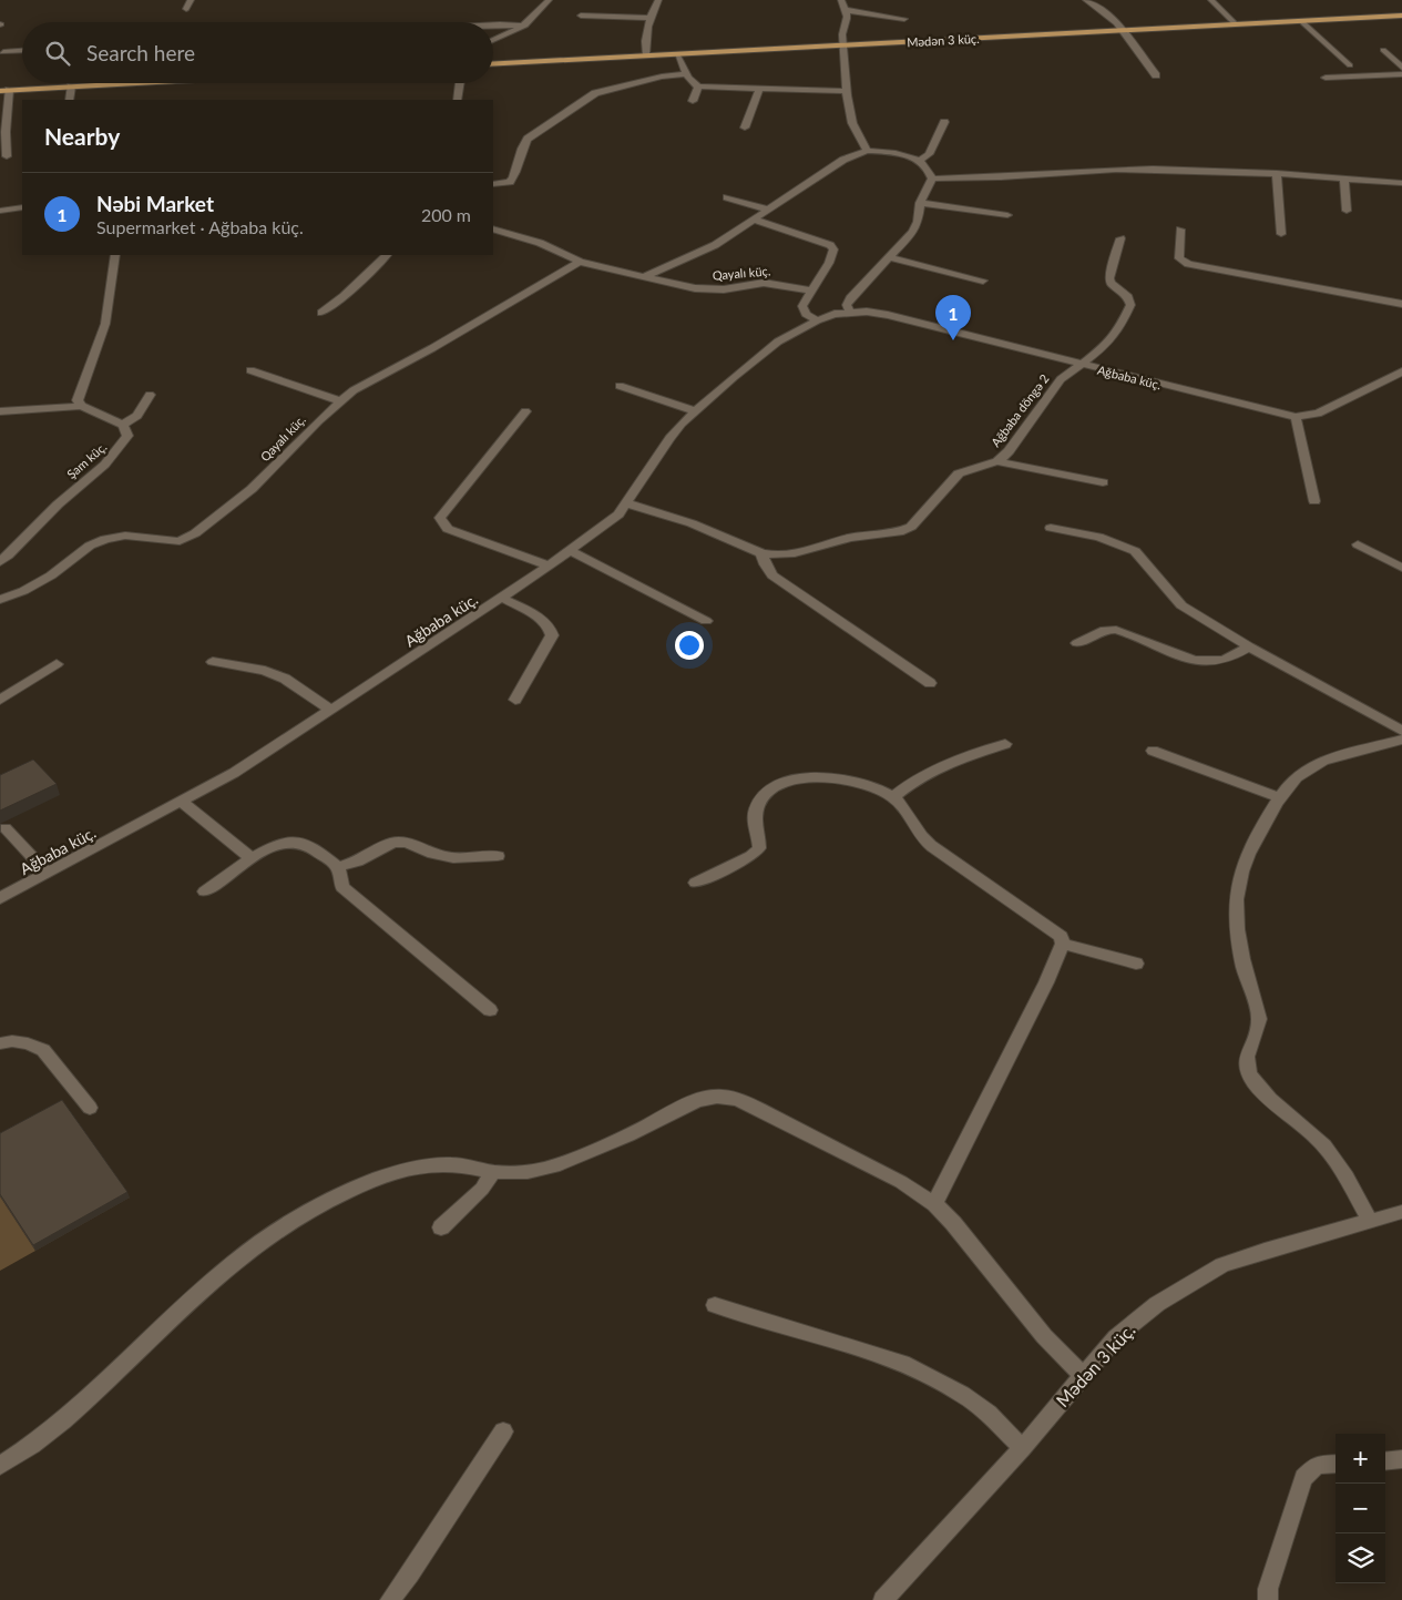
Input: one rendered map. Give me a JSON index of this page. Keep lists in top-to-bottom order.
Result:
{
  "streets": {
    "main road": ["Mədən 3 küç."],
    "street": [
      "Qayalı küç.",
      "Ağbaba küç.",
      "Ağbaba döngə 2",
      "Şam küç."
    ]
  },
  "crossings": [
    ["Ağbaba küç.", "Ağbaba döngə 2"]
  ],
  "page": {
    "search": "Search here",
    "heading": "Nearby",
    "list": [
      {
        "mark": "1",
        "name": "Nəbi Market",
        "note": "Supermarket · Ağbaba küç.",
        "value": "200 m"
      }
    ],
    "pins": "1",
    "map_buttons": ["+", "−"]
  }
}
